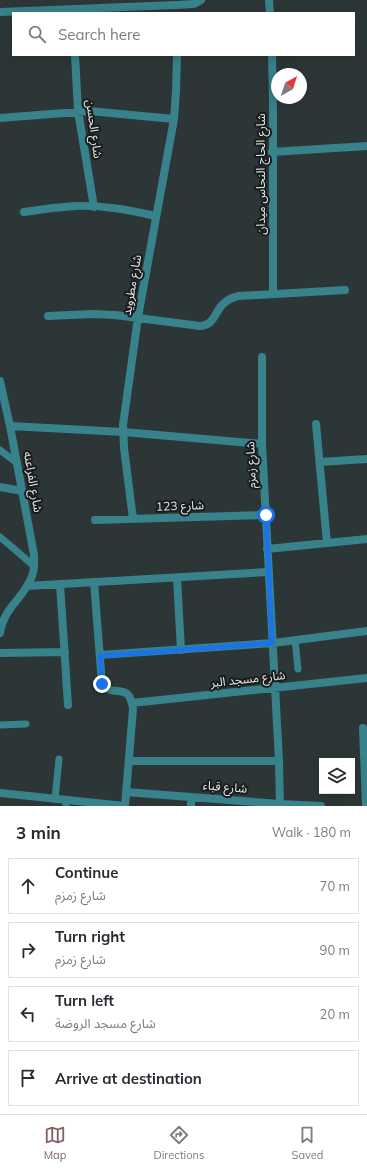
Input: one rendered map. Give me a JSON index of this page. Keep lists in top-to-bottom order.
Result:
{
  "streets": {
    "street": [
      "شارع الحسن",
      "شارع الحاج النحاس ميدان",
      "شارع مطرويد",
      "شارع زمزم",
      "شارع الفراعنه",
      "شارع 123",
      "شارع مسجد البر",
      "شارع قباء"
    ]
  },
  "crossings": [
    ["شارع مطرويد", "شارع 123"],
    ["شارع زمزم", "شارع 123"],
    ["شارع زمزم", "شارع مسجد البر"],
    ["شارع زمزم", "شارع قباء"]
  ],
  "north": "top right",
  "page": {
    "search": "Search here",
    "heading": ["3 min", "Walk · 180 m"],
    "list": [
      ["Continue", "شارع زمزم", "70 m"],
      ["Turn right", "شارع زمزم", "90 m"],
      ["Turn left", "شارع مسجد الروضة", "20 m"],
      "Arrive at destination"
    ],
    "nav": ["Map", "Directions", "Saved"]
  }
}
